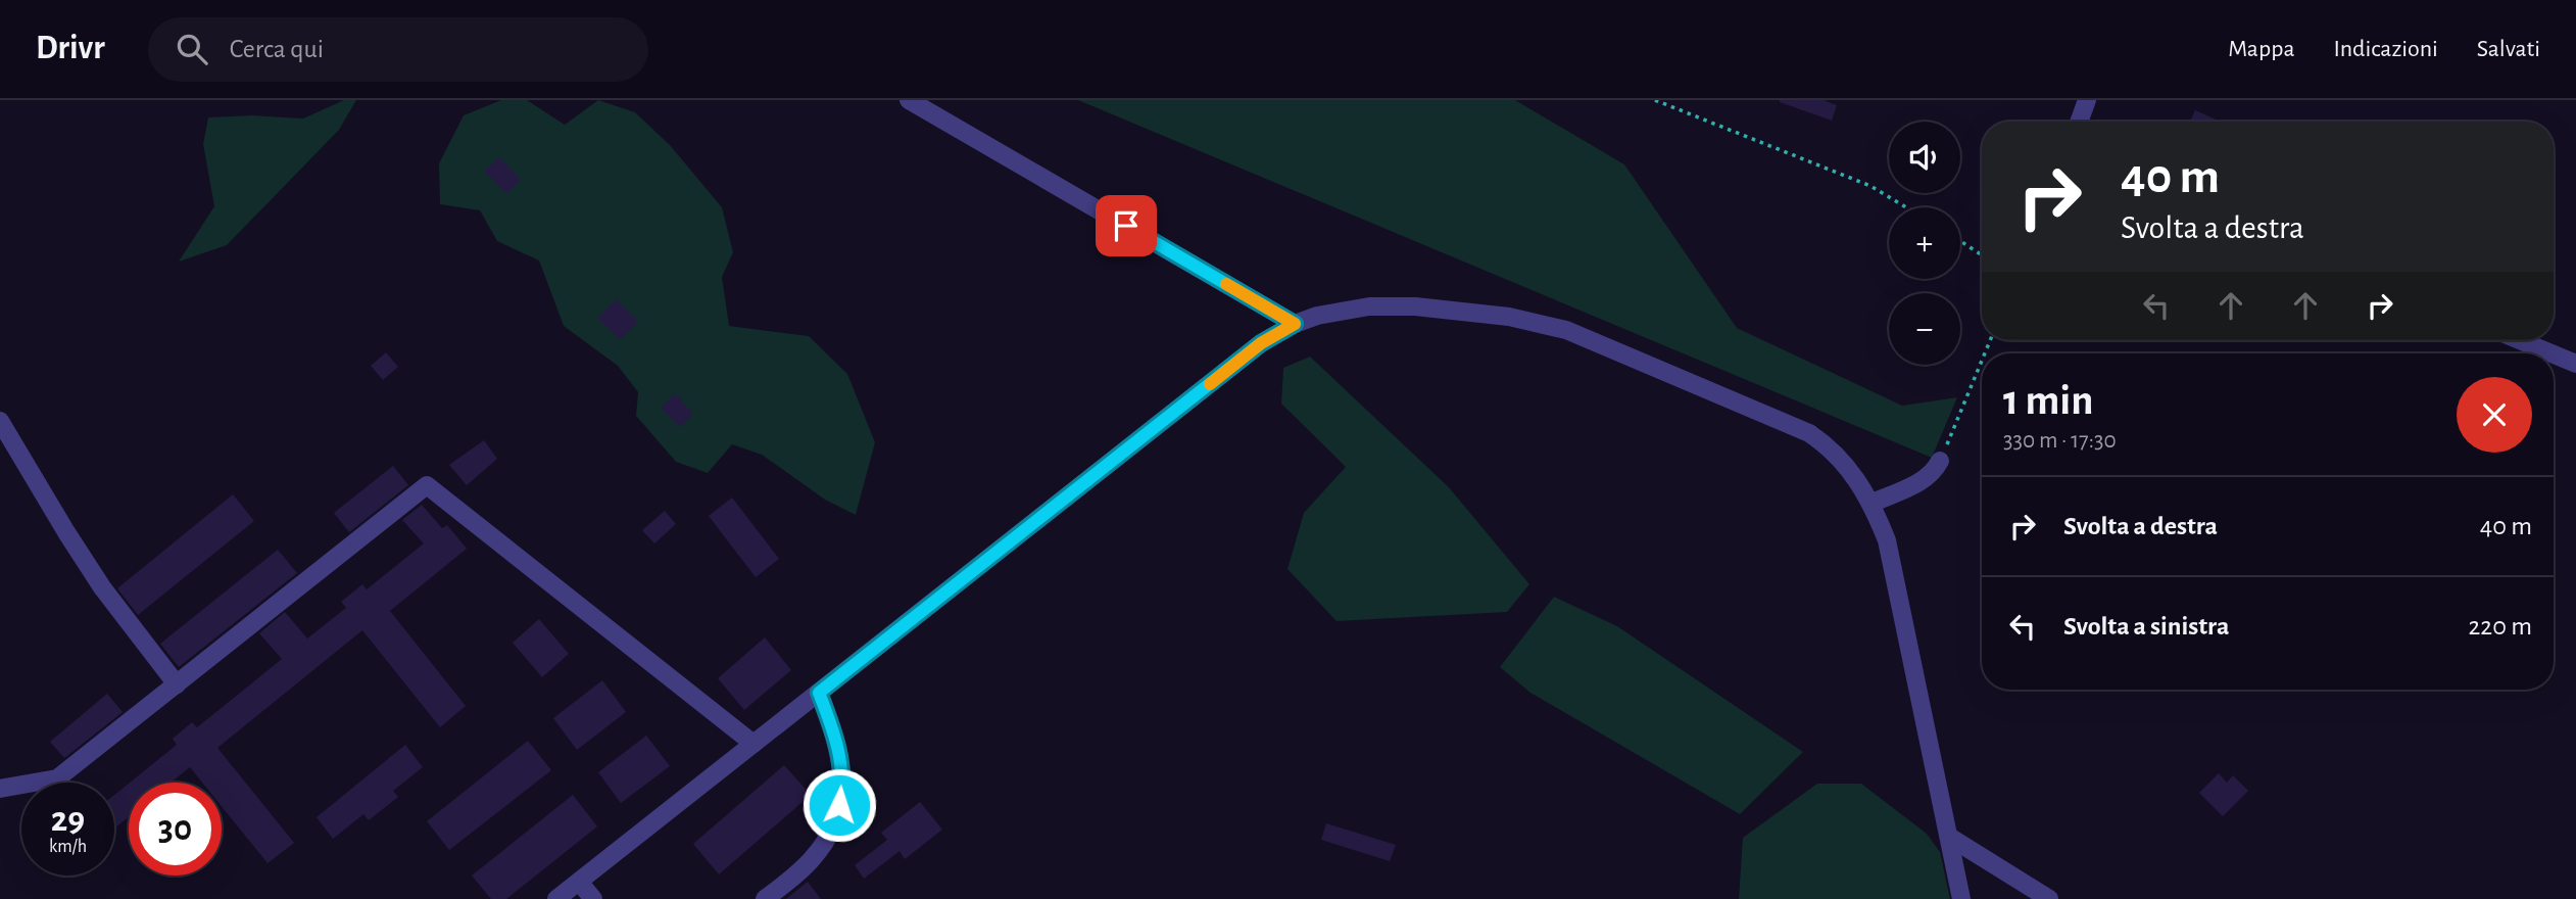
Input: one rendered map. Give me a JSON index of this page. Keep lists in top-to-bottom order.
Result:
{
  "page": {
    "header": "Drivr",
    "search": "Cerca qui",
    "nav": ["Mappa", "Indicazioni", "Salvati"],
    "map_buttons": ["+", "−"],
    "turn": ["40 m", "Svolta a destra"],
    "heading": ["1 min", "330 m · 17:30"],
    "list": [
      {
        "name": "Svolta a destra",
        "value": "40 m"
      },
      {
        "name": "Svolta a sinistra",
        "value": "220 m"
      }
    ],
    "speed": "29 km/h",
    "limit": "30"
  }
}
